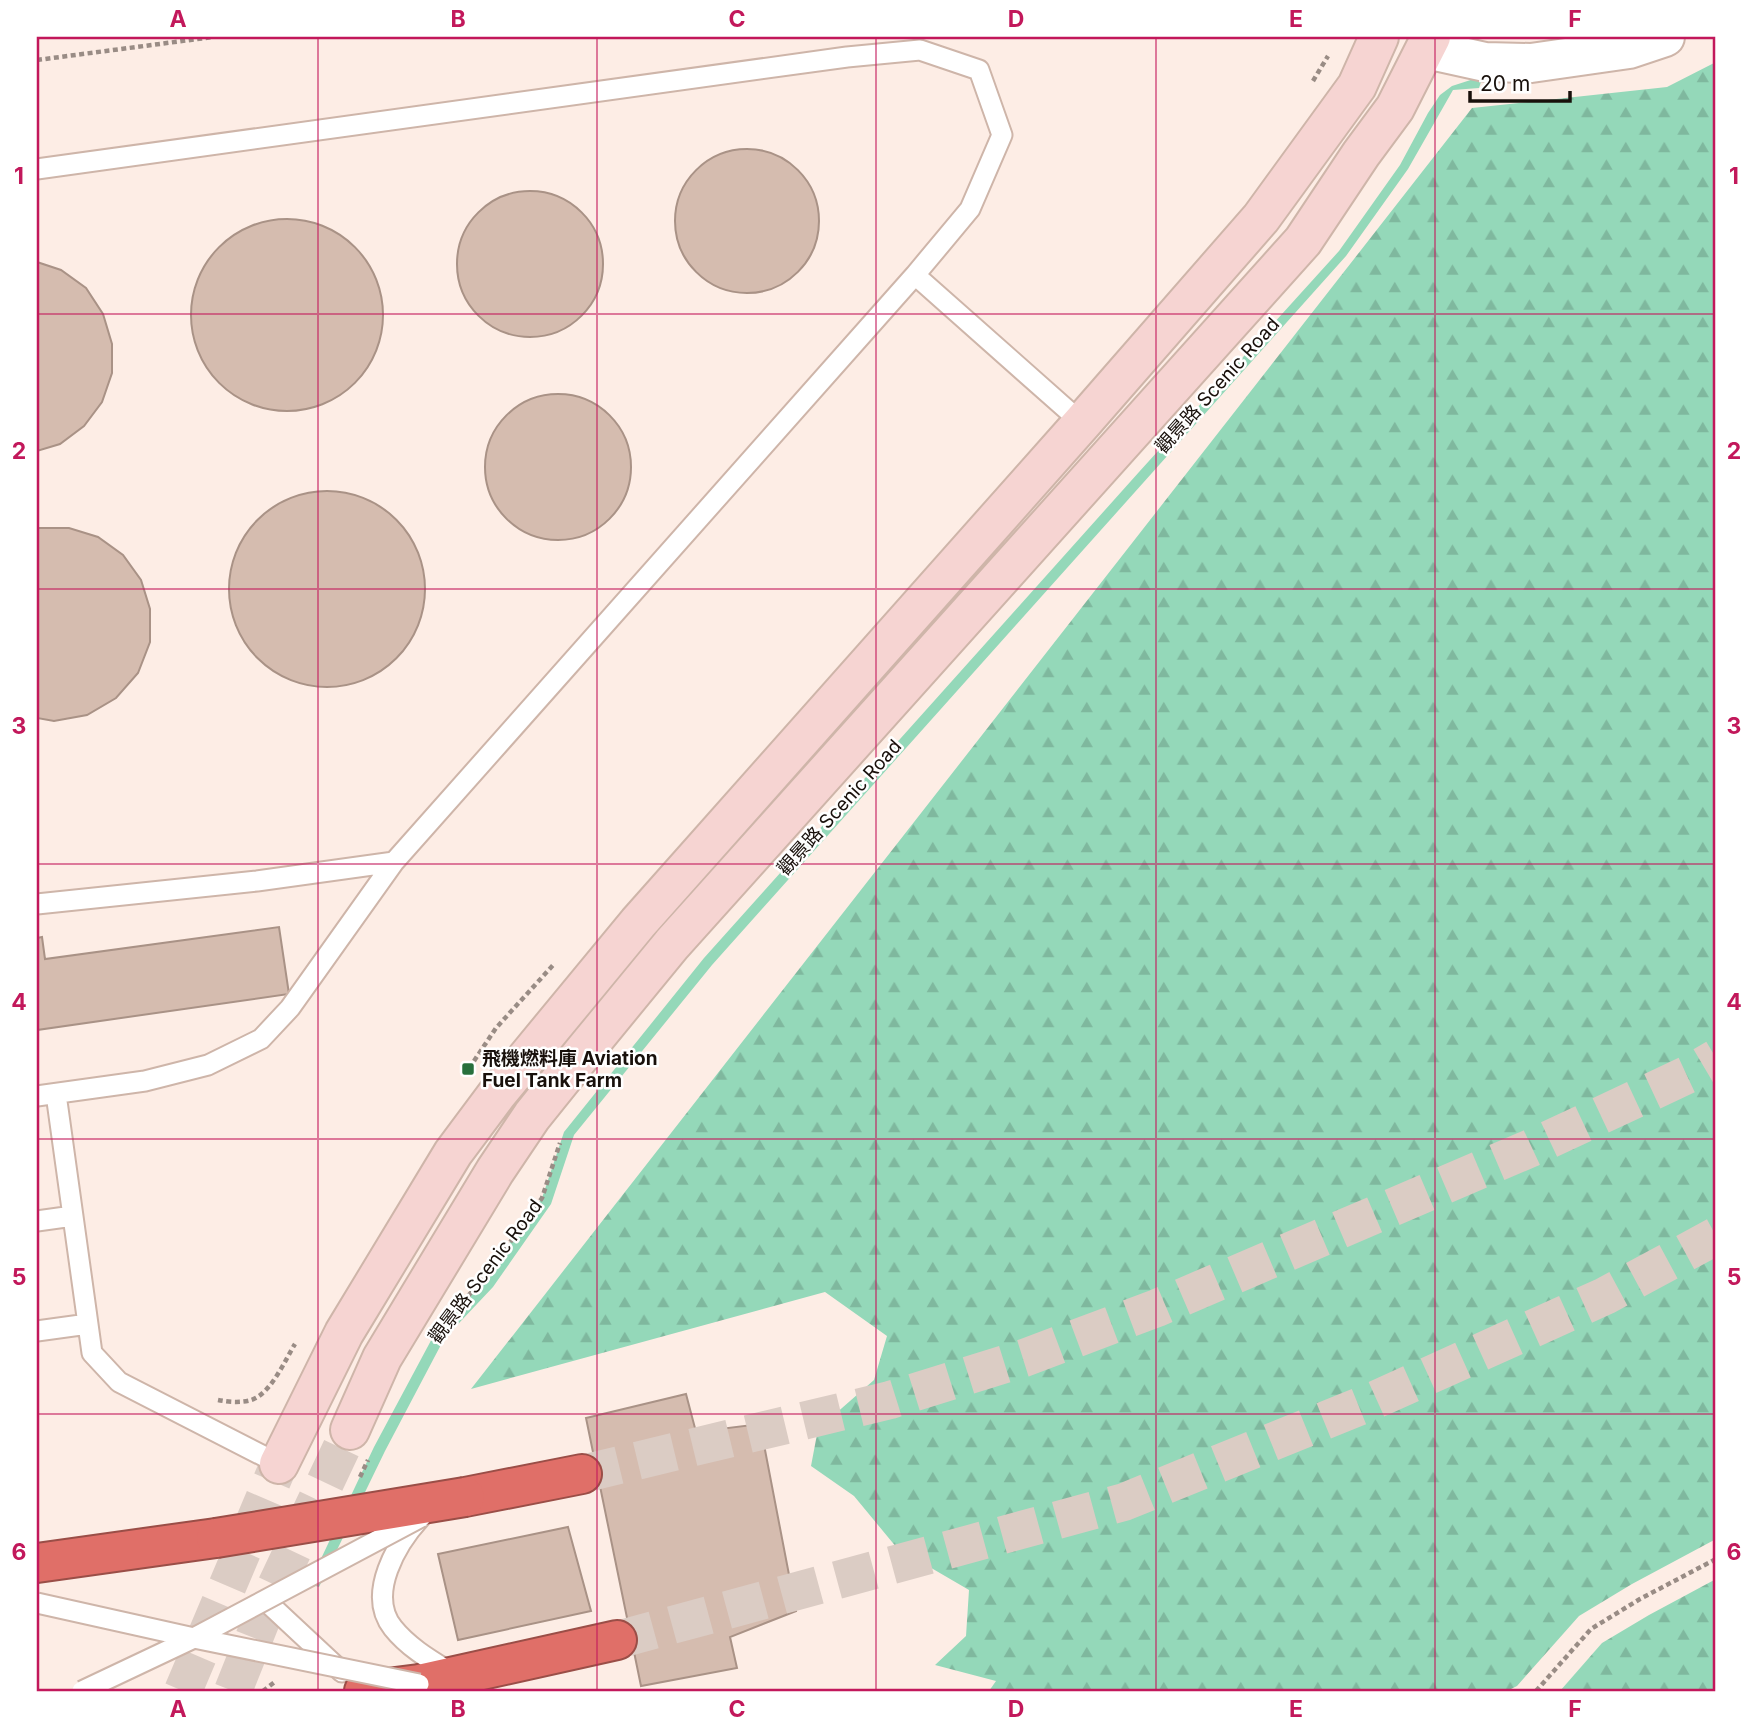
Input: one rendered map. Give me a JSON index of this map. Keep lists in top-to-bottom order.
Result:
{
  "streets": {
    "main road": ["觀景路 Scenic Road"]
  },
  "places": {
    "transit": ["飛機燃料庫 Aviation Fuel Tank Farm"]
  },
  "scale_bar": "20 m",
  "grid": {
    "columns": [
      "A",
      "B",
      "C",
      "D",
      "E",
      "F"
    ],
    "rows": [
      "1",
      "2",
      "3",
      "4",
      "5",
      "6"
    ]
  }
}
